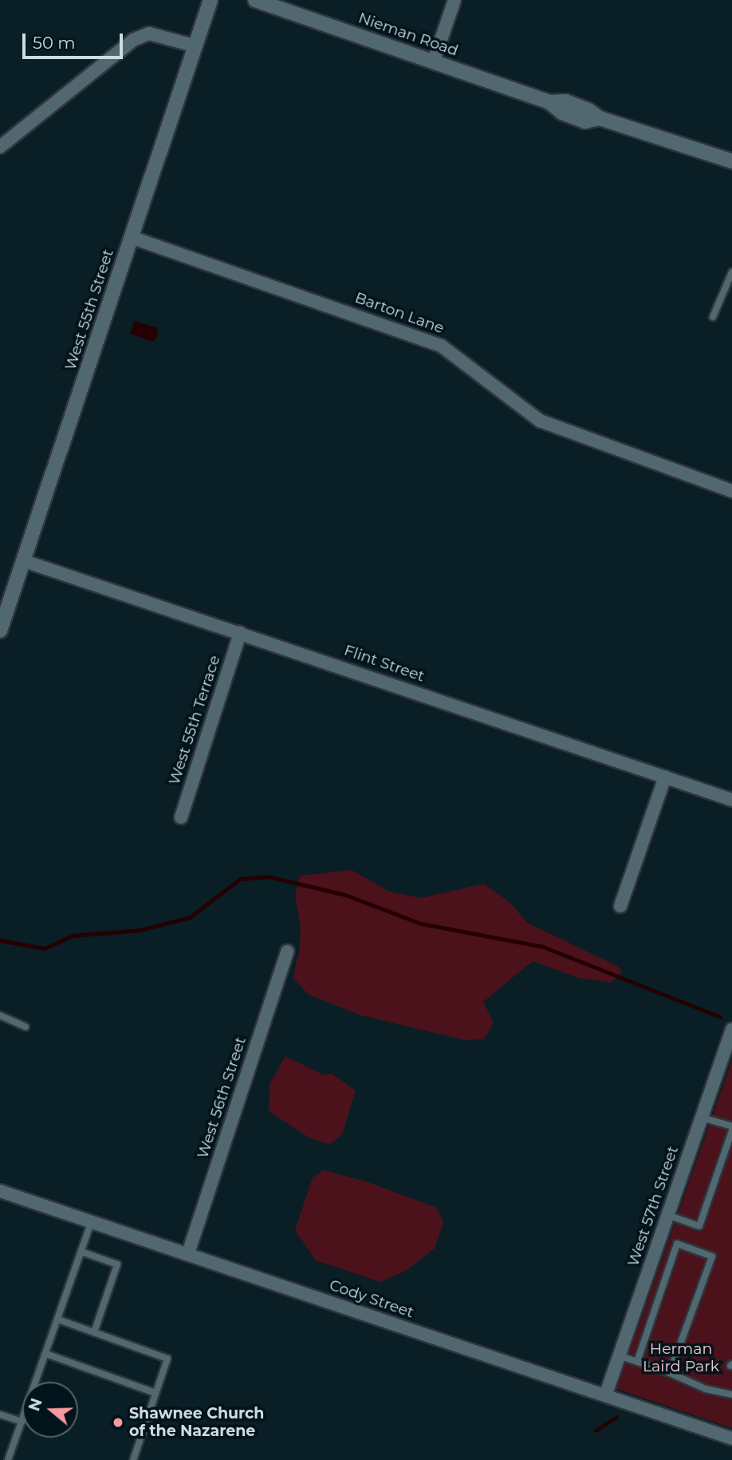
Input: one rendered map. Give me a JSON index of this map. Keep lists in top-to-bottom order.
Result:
{
  "streets": {
    "street": [
      "Nieman Road",
      "West 55th Street",
      "Barton Lane",
      "Flint Street",
      "West 55th Terrace",
      "West 56th Street",
      "West 57th Street",
      "Cody Street"
    ]
  },
  "crossings": [
    ["West 55th Street", "Barton Lane"],
    ["West 55th Street", "Flint Street"],
    ["Flint Street", "West 55th Terrace"],
    ["West 56th Street", "Cody Street"],
    ["West 57th Street", "Cody Street"]
  ],
  "parks": ["Herman Laird Park"],
  "places": ["Shawnee Church of the Nazarene"],
  "scale_bar": "50 m",
  "north": "left"
}
